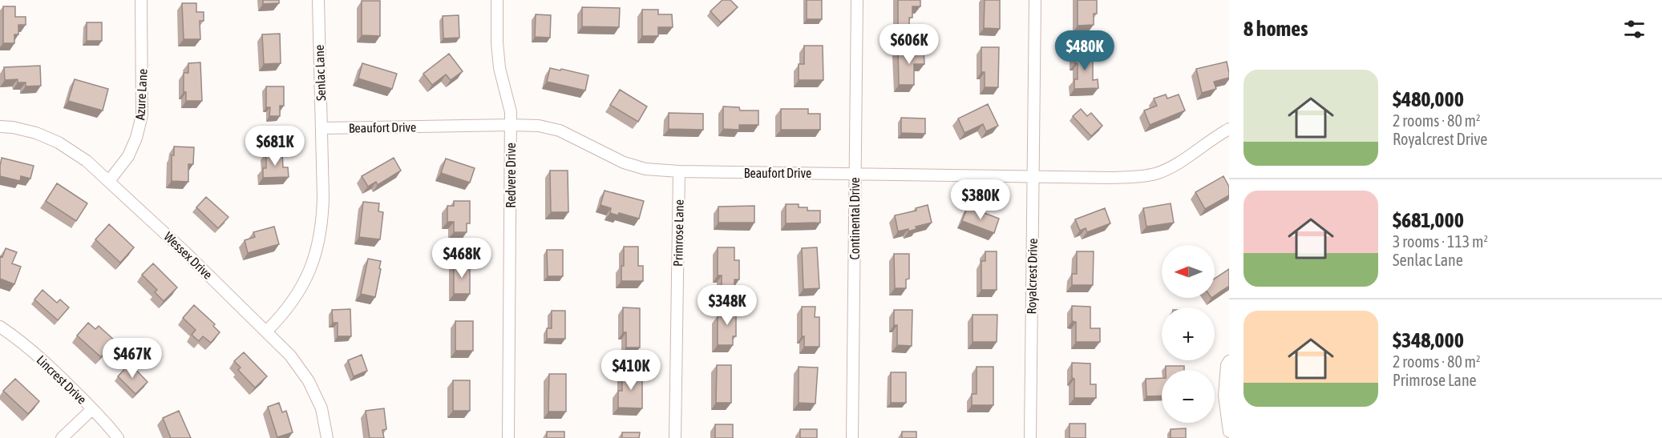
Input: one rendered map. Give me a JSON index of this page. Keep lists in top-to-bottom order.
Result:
{
  "streets": {
    "street": [
      "Senlac Lane",
      "Azure Lane",
      "Beaufort Drive",
      "Redvere Drive",
      "Continental Drive",
      "Primrose Lane",
      "Wessex Drive",
      "Royalcrest Drive",
      "Lincrest Drive"
    ]
  },
  "crossings": [
    ["Senlac Lane", "Beaufort Drive"],
    ["Senlac Lane", "Wessex Drive"],
    ["Azure Lane", "Wessex Drive"],
    ["Beaufort Drive", "Redvere Drive"],
    ["Beaufort Drive", "Continental Drive"],
    ["Beaufort Drive", "Primrose Lane"],
    ["Beaufort Drive", "Royalcrest Drive"]
  ],
  "north": "left",
  "page": {
    "heading": "8 homes",
    "price": [
      "$606K",
      "$480K",
      "$681K",
      "$380K",
      "$468K",
      "$348K",
      "$467K",
      "$410K"
    ],
    "list": [
      {
        "name": "$480,000",
        "note": "2 rooms · 80 m² · Royalcrest Drive"
      },
      {
        "name": "$681,000",
        "note": "3 rooms · 113 m² · Senlac Lane"
      },
      {
        "name": "$348,000",
        "note": "2 rooms · 80 m² · Primrose Lane"
      }
    ],
    "map_buttons": ["+", "−"]
  }
}
